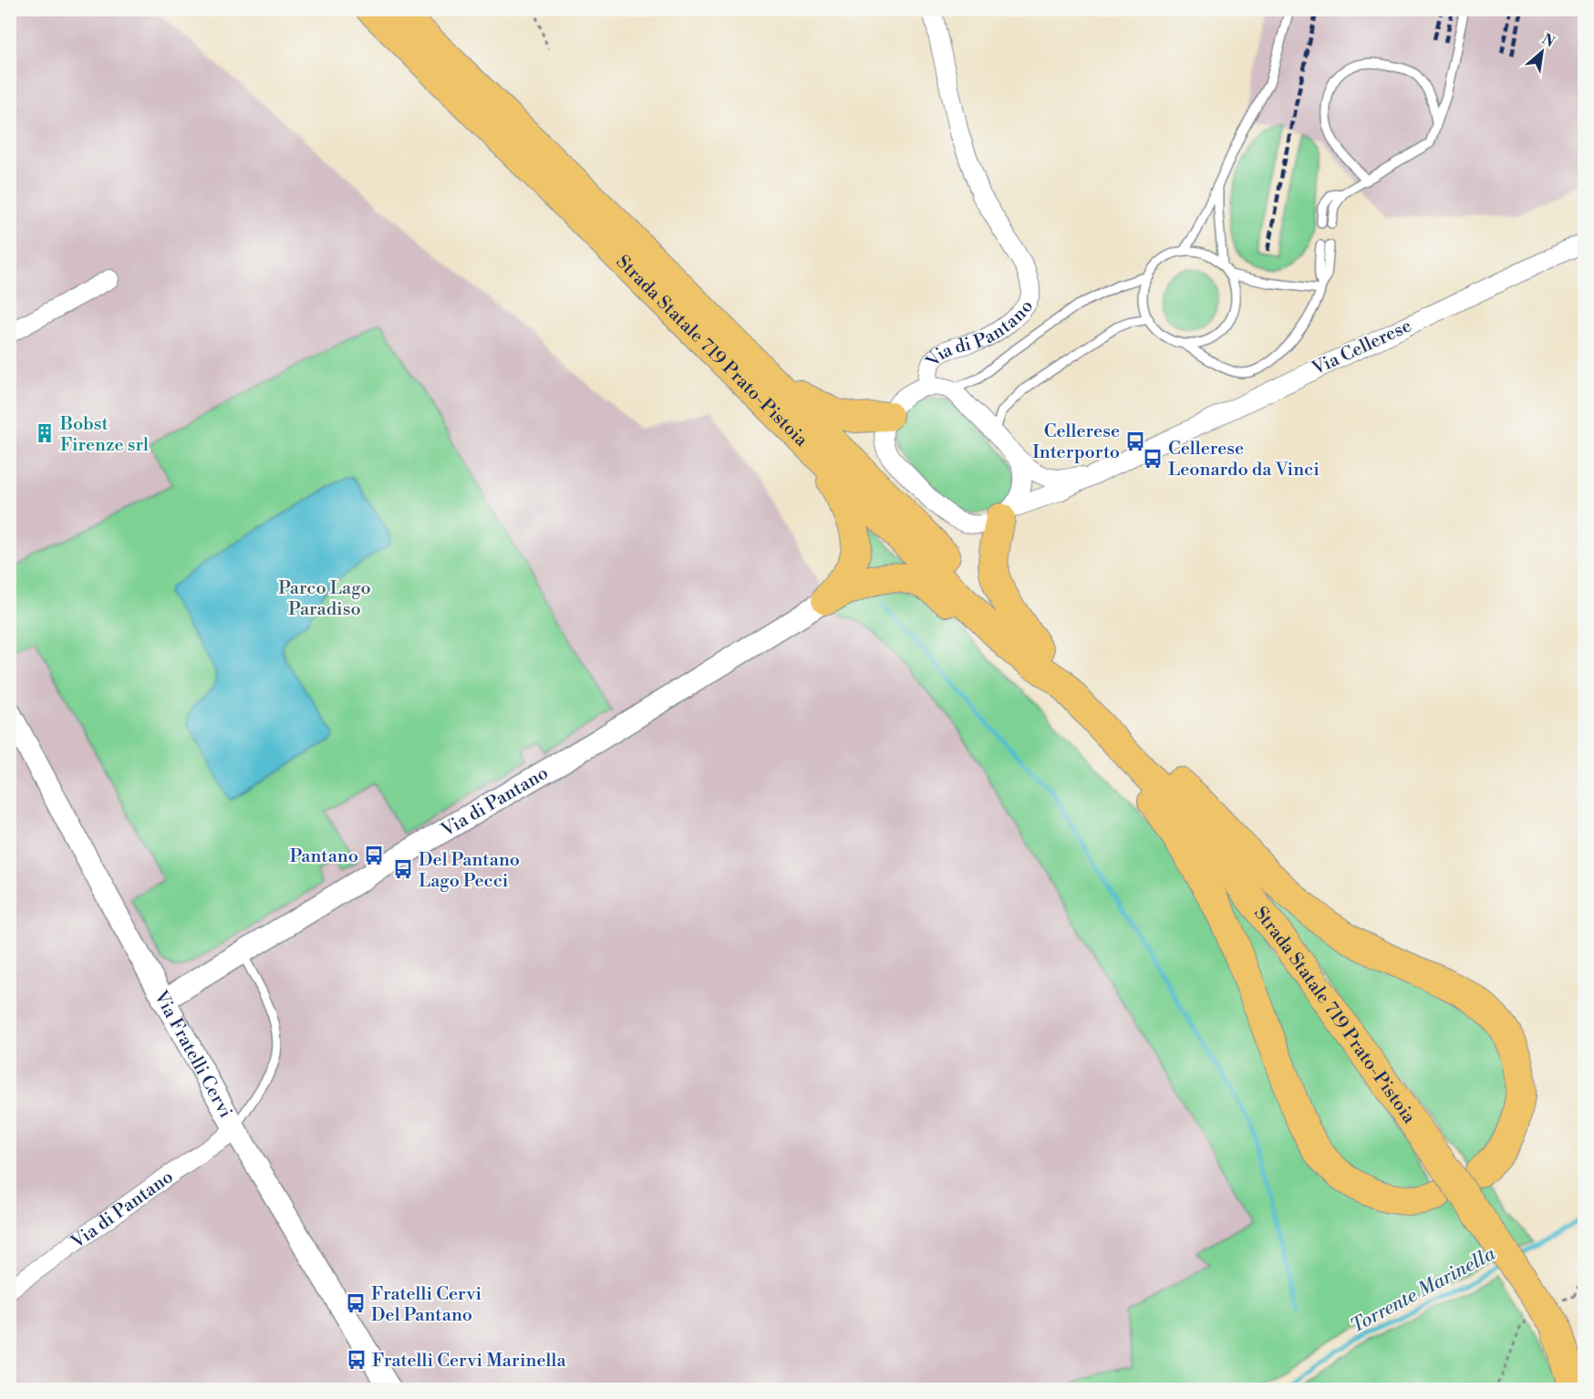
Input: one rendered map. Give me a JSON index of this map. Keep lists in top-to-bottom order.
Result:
{
  "streets": {
    "highway": ["Strada Statale 719 Prato-Pistoia"],
    "street": ["Via di Pantano", "Via Cellerese", "Via Fratelli Cervi"]
  },
  "crossings": [
    ["Via di Pantano", "Via Cellerese"],
    ["Via di Pantano", "Via Fratelli Cervi"]
  ],
  "water": ["Torrente Marinella"],
  "parks": ["Parco Lago Paradiso"],
  "places": {
    "building": ["Bobst Firenze srl"],
    "bus stop": [
      "Cellerese Interporto",
      "Cellerese Leonardo da Vinci",
      "Pantano",
      "Del Pantano Lago Pecci",
      "Fratelli Cervi Del Pantano",
      "Fratelli Cervi Marinella"
    ]
  },
  "north": "top right"
}
